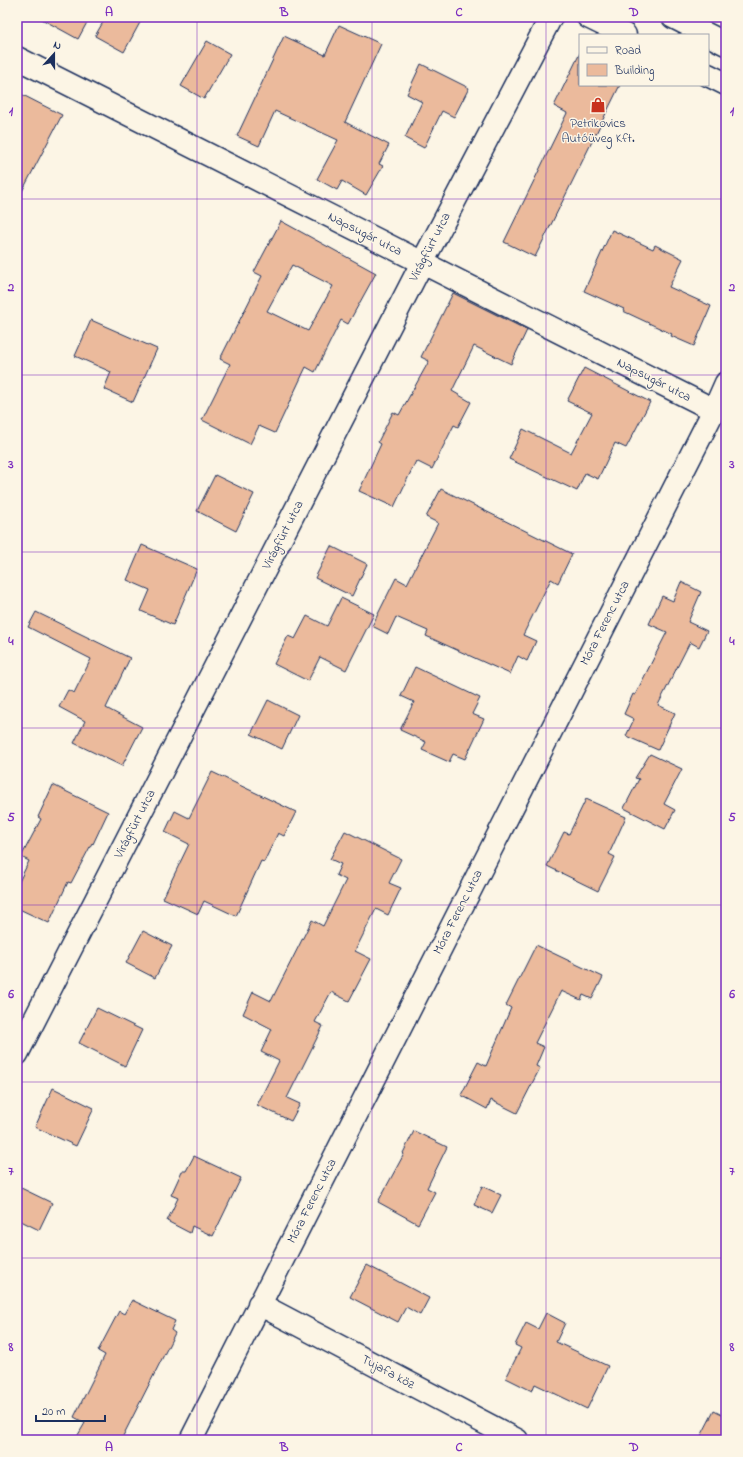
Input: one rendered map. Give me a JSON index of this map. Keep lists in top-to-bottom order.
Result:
{
  "streets": {
    "street": [
      "Napsugár utca",
      "Virágfürt utca",
      "Móra Ferenc utca",
      "Tujafa köz"
    ]
  },
  "crossings": [
    ["Napsugár utca", "Virágfürt utca"],
    ["Napsugár utca", "Móra Ferenc utca"],
    ["Móra Ferenc utca", "Tujafa köz"]
  ],
  "places": {
    "shop": ["Petrikovics Autóüveg Kft."]
  },
  "legend": ["Road", "Building"],
  "scale_bar": "20 m",
  "north": "top",
  "grid": {
    "columns": [
      "A",
      "B",
      "C",
      "D"
    ],
    "rows": [
      "1",
      "2",
      "3",
      "4",
      "5",
      "6",
      "7",
      "8"
    ]
  }
}
